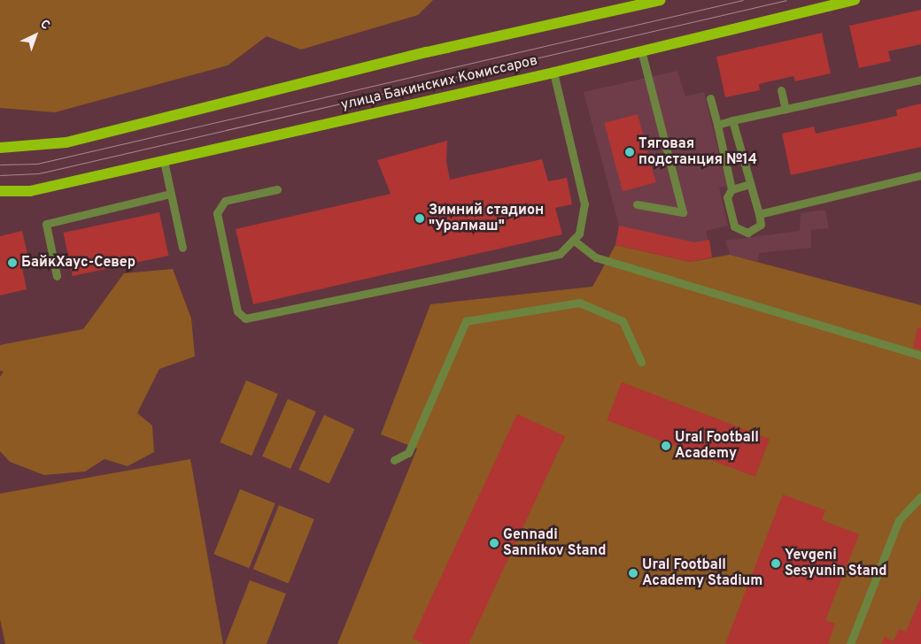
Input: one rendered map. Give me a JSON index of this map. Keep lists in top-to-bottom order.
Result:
{
  "streets": {
    "main road": ["улица Бакинских Комиссаров"]
  },
  "places": [
    "Тяговая подстанция №14",
    "Зимний стадион \"Уралмаш\"",
    "БайкХаус-Север",
    "Ural Football Academy",
    "Gennadi Sannikov Stand",
    "Yevgeni Sesyunin Stand",
    "Ural Football Academy Stadium"
  ],
  "north": "top right"
}
